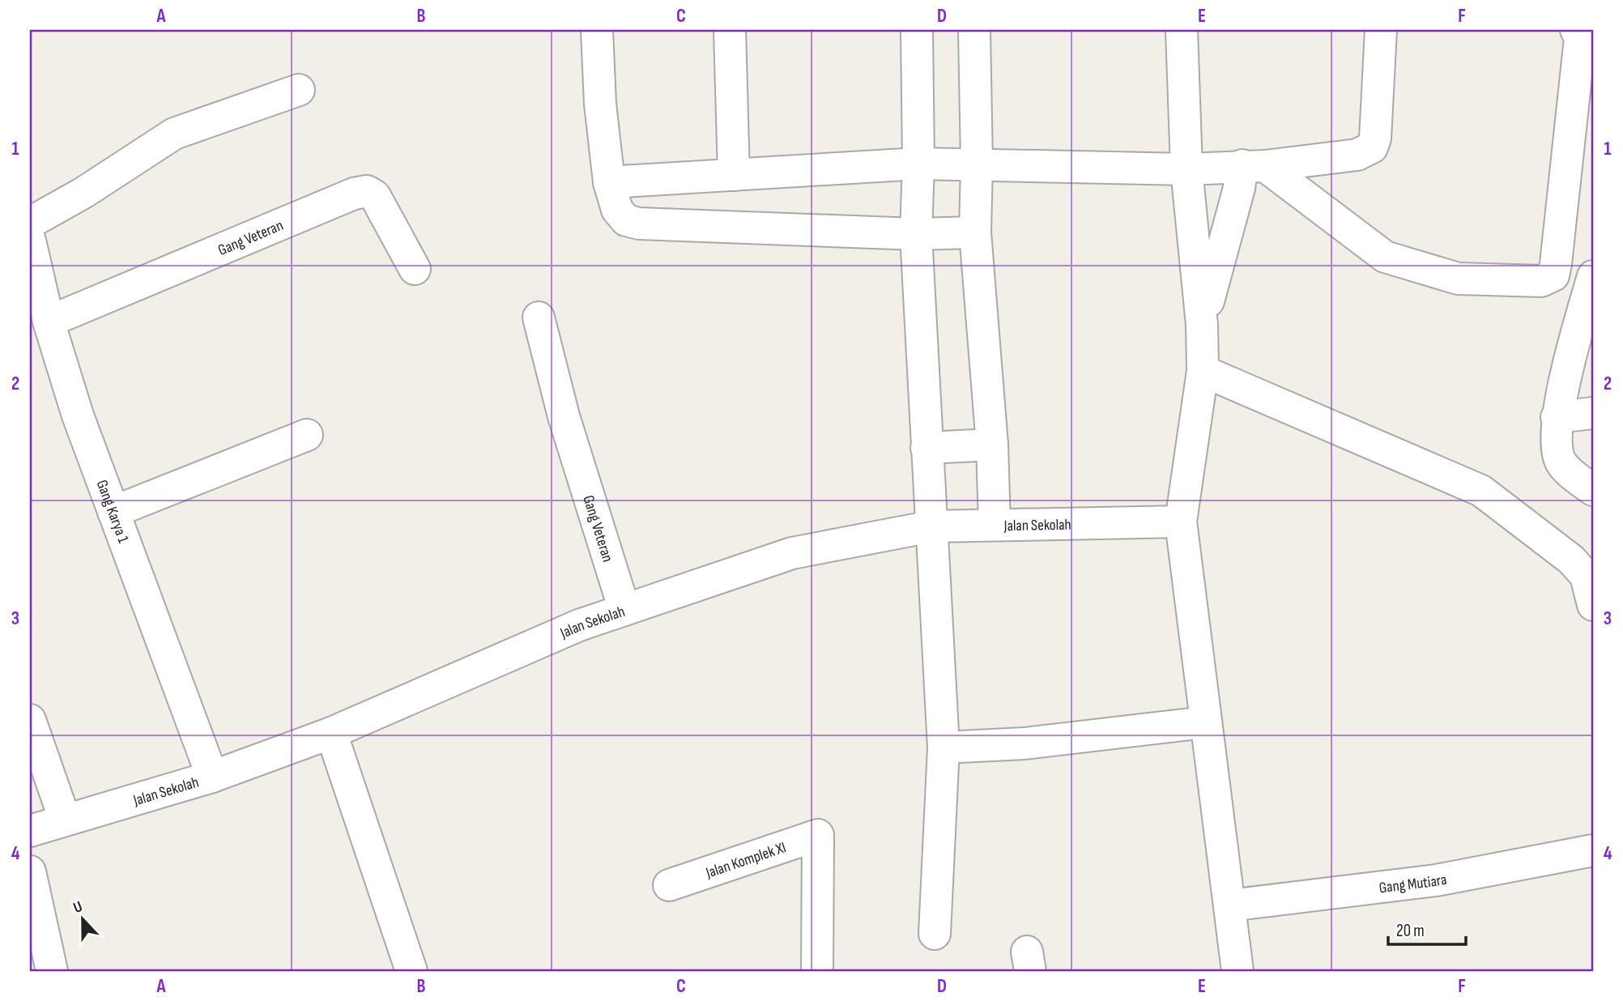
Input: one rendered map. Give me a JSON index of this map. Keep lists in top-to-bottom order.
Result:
{
  "streets": {
    "street": [
      "Gang Veteran",
      "Gang Karya 1",
      "Jalan Sekolah",
      "Jalan Komplek XI",
      "Gang Mutiara"
    ]
  },
  "crossings": [
    ["Gang Veteran", "Gang Karya 1"],
    ["Gang Veteran", "Jalan Sekolah"],
    ["Gang Karya 1", "Jalan Sekolah"]
  ],
  "scale_bar": "20 m",
  "north": "top",
  "grid": {
    "columns": [
      "A",
      "B",
      "C",
      "D",
      "E",
      "F"
    ],
    "rows": [
      "1",
      "2",
      "3",
      "4"
    ]
  }
}
